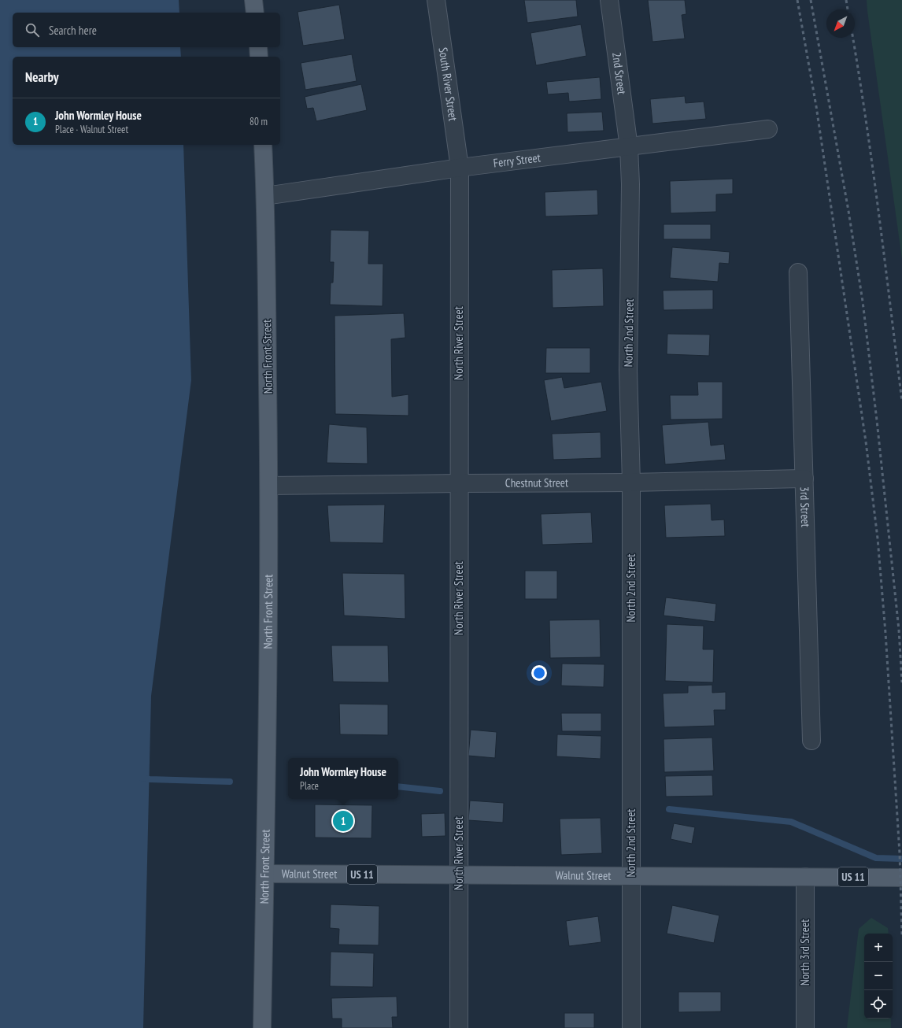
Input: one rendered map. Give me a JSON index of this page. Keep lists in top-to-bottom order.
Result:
{
  "streets": {
    "main road": ["North Front Street", "Walnut Street", "US 11"],
    "street": [
      "2nd Street",
      "South River Street",
      "Ferry Street",
      "North 2nd Street",
      "North River Street",
      "Chestnut Street",
      "3rd Street",
      "North 3rd Street"
    ]
  },
  "crossings": [
    ["2nd Street", "Ferry Street"],
    ["2nd Street", "North 2nd Street"],
    ["South River Street", "Ferry Street"],
    ["South River Street", "North River Street"],
    ["Ferry Street", "North 2nd Street"],
    ["Ferry Street", "North River Street"],
    ["Ferry Street", "North Front Street"],
    ["North 2nd Street", "Chestnut Street"],
    ["North 2nd Street", "Walnut Street"],
    ["North River Street", "Chestnut Street"],
    ["North River Street", "Walnut Street"],
    ["North Front Street", "Chestnut Street"],
    ["North Front Street", "Walnut Street"],
    ["Chestnut Street", "3rd Street"],
    ["Walnut Street", "North 3rd Street"]
  ],
  "north": "bottom left",
  "page": {
    "search": "Search here",
    "heading": "Nearby",
    "list": [
      {
        "mark": "1",
        "name": "John Wormley House",
        "note": "Place · Walnut Street",
        "value": "80 m"
      }
    ],
    "popup": ["John Wormley House", "Place"],
    "pins": "1",
    "map_buttons": ["+", "−"]
  }
}
